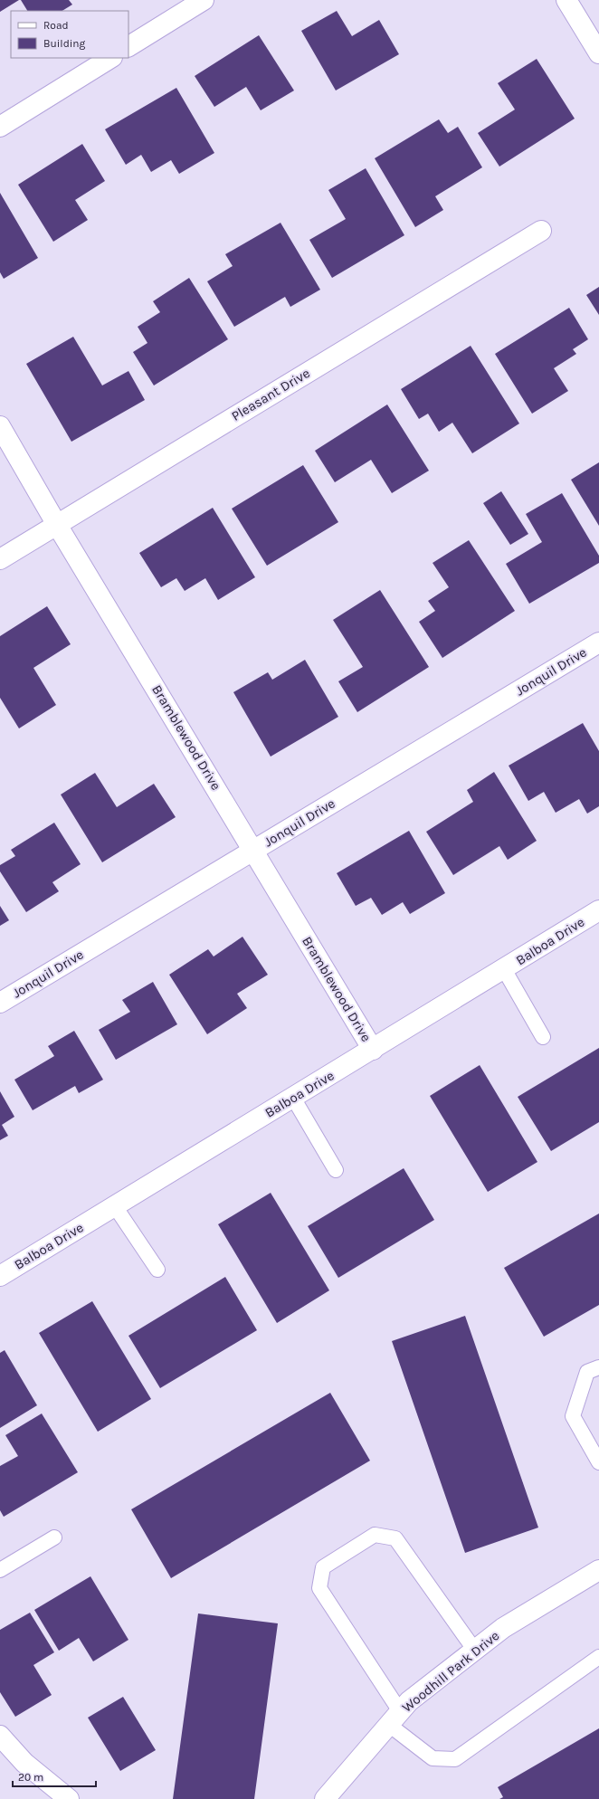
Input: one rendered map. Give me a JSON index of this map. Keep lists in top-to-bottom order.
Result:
{
  "streets": {
    "street": [
      "Pleasant Drive",
      "Jonquil Drive",
      "Bramblewood Drive",
      "Balboa Drive",
      "Woodhill Park Drive"
    ]
  },
  "crossings": [
    ["Pleasant Drive", "Bramblewood Drive"],
    ["Jonquil Drive", "Bramblewood Drive"],
    ["Bramblewood Drive", "Balboa Drive"]
  ],
  "legend": ["Road", "Building"],
  "scale_bar": "20 m"
}
